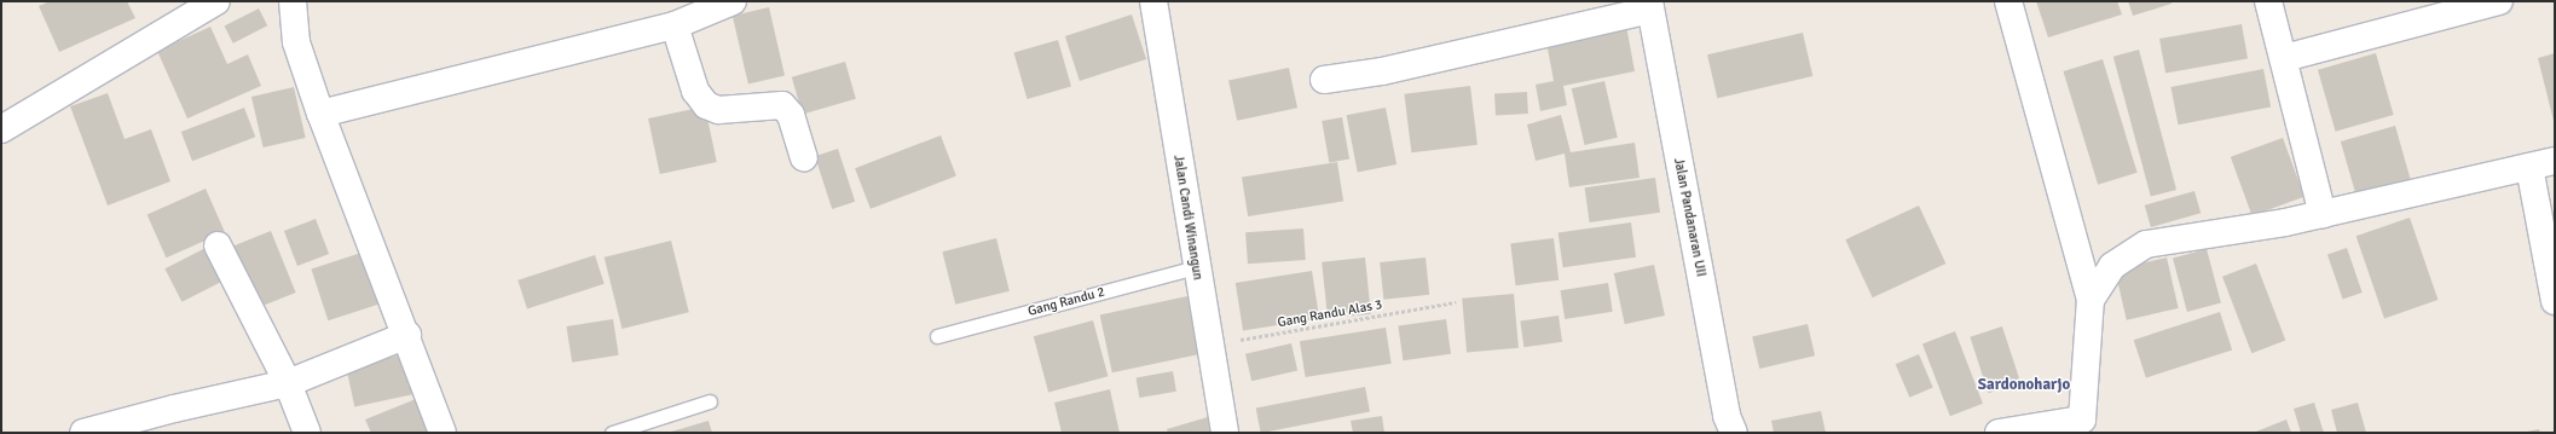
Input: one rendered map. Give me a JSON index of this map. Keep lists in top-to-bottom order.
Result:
{
  "streets": {
    "street": ["Jalan Candi Winangun", "Jalan Pandanaran UII"],
    "lane": ["Gang Randu 2"],
    "path": ["Gang Randu Alas 3"]
  },
  "crossings": [
    ["Jalan Candi Winangun", "Gang Randu 2"],
    ["Jalan Candi Winangun", "Gang Randu Alas 3"]
  ],
  "districts": ["Sardonoharjo"]
}
